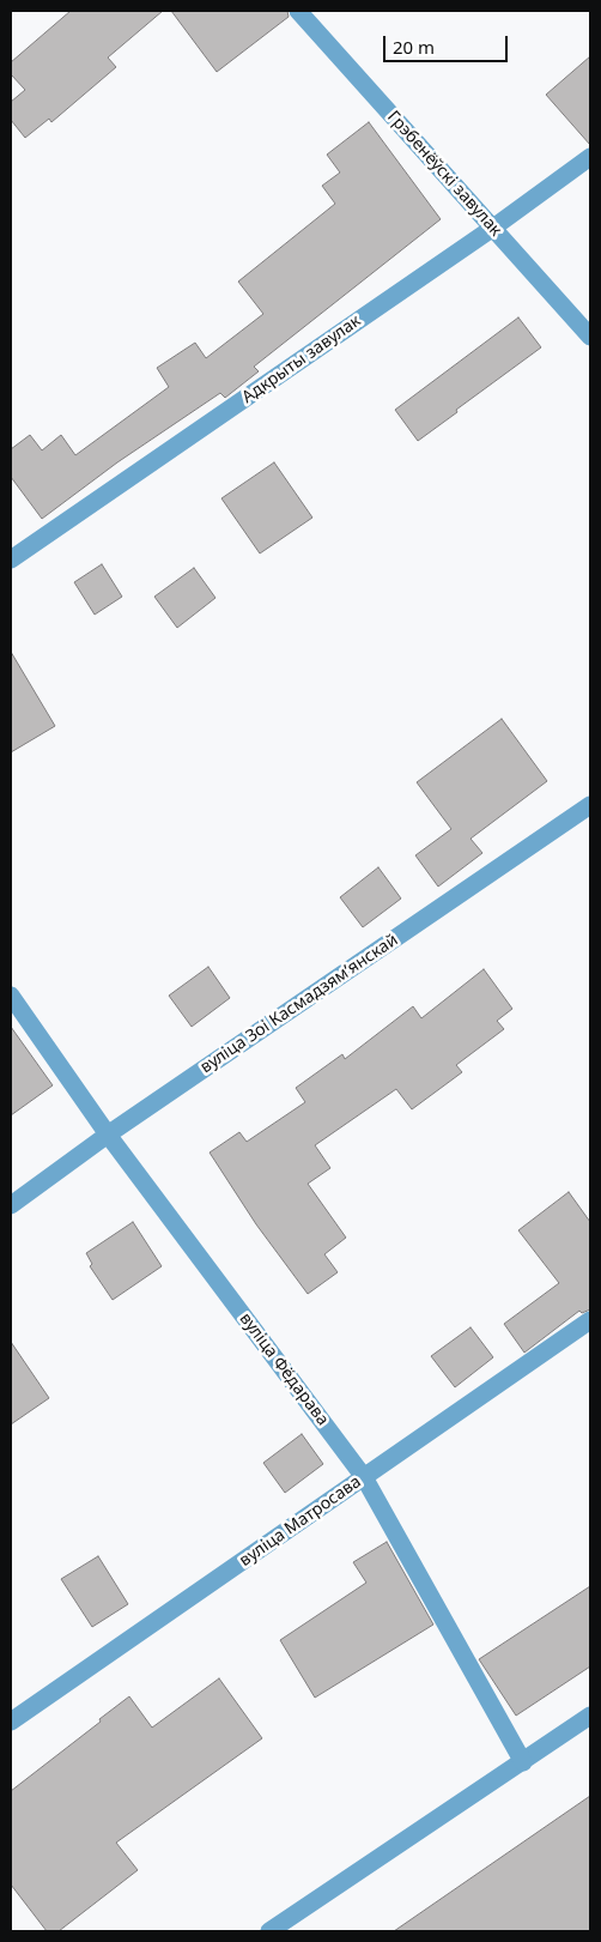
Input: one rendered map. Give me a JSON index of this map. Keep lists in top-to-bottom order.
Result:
{
  "streets": {
    "street": [
      "Грэбенёўскі завулак",
      "Адкрыты завулак",
      "вуліца Зоі Касмадзямʼянскай",
      "вуліца Фёдарава",
      "вуліца Матросава"
    ]
  },
  "crossings": [
    ["Грэбенёўскі завулак", "Адкрыты завулак"],
    ["вуліца Зоі Касмадзямʼянскай", "вуліца Фёдарава"],
    ["вуліца Фёдарава", "вуліца Матросава"]
  ],
  "scale_bar": "20 m"
}
